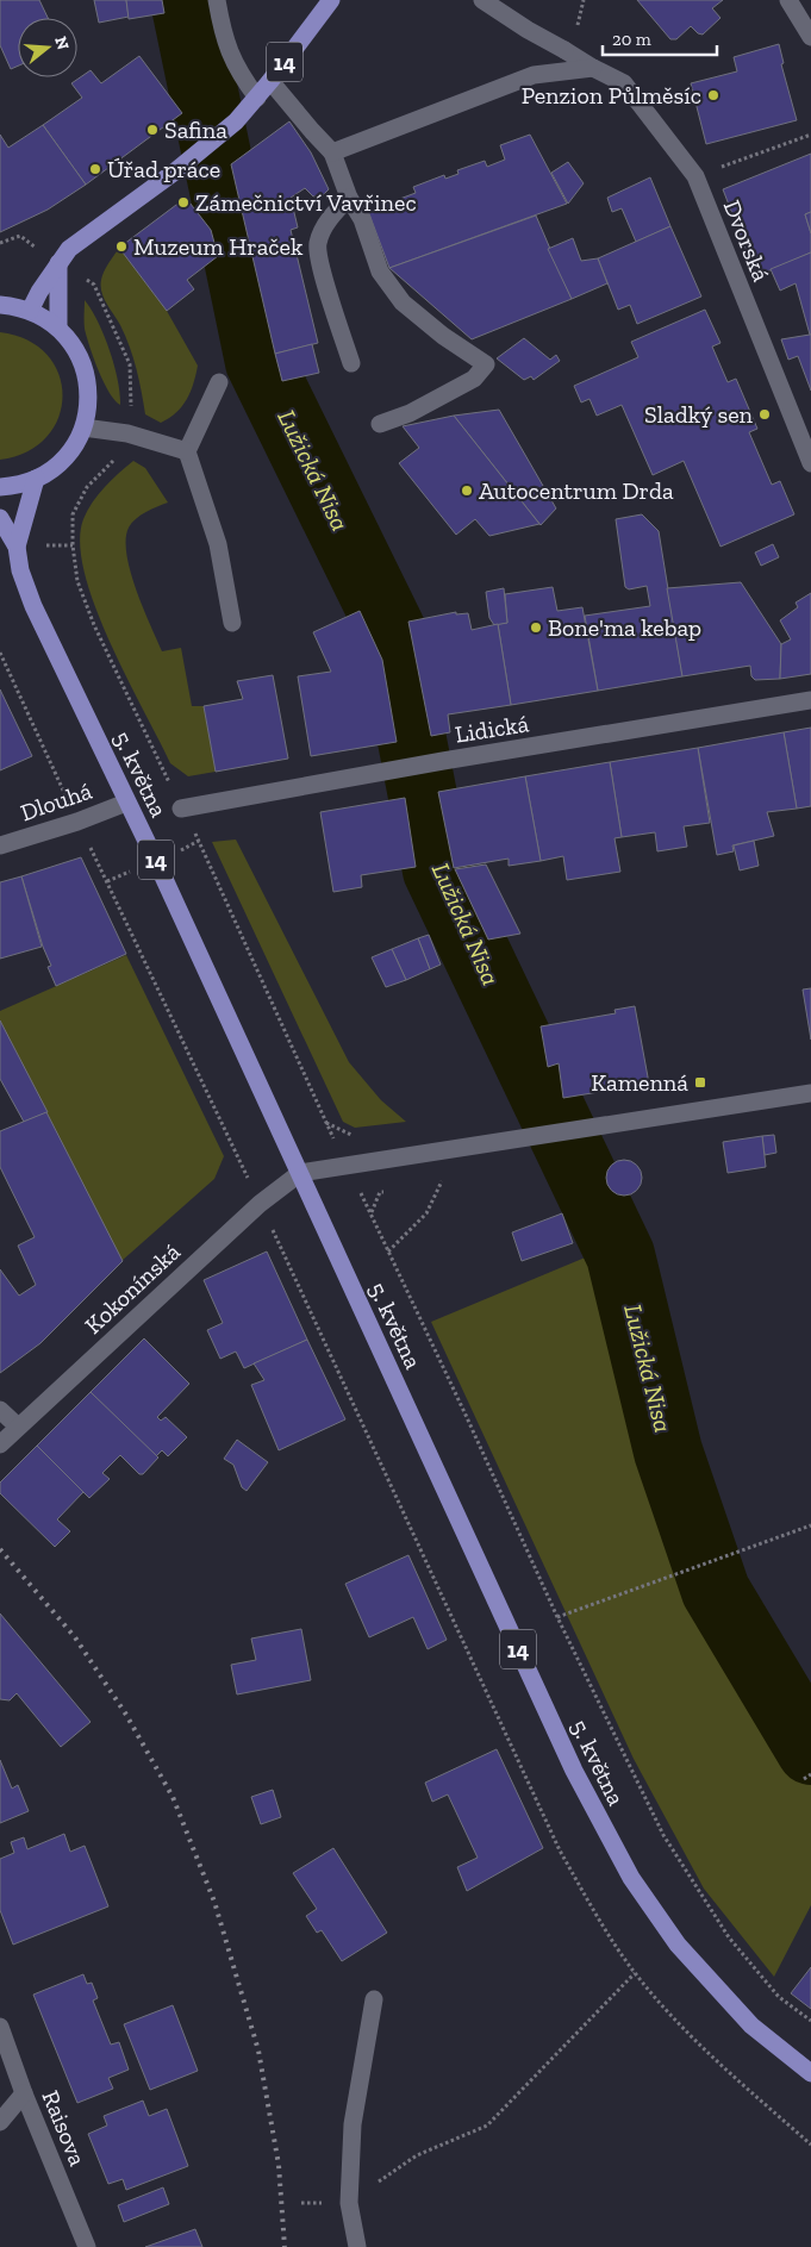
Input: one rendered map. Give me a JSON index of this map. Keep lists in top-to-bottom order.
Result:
{
  "streets": {
    "main road": ["14", "5. května"],
    "street": [
      "Dvorská",
      "Lidická",
      "Dlouhá",
      "Kokonínská",
      "Raisova"
    ]
  },
  "crossings": [
    ["5. května", "Dlouhá"],
    ["5. května", "Kokonínská"]
  ],
  "water": ["Lužická Nisa"],
  "places": {
    "other": [
      "Penzion Půlměsíc",
      "Safina",
      "Úřad práce",
      "Zámečnictví Vavřinec",
      "Muzeum Hraček",
      "Sladký sen",
      "Autocentrum Drda",
      "Bone'ma kebap"
    ],
    "transit": ["Kamenná"]
  },
  "scale_bar": "20 m",
  "north": "right"
}
